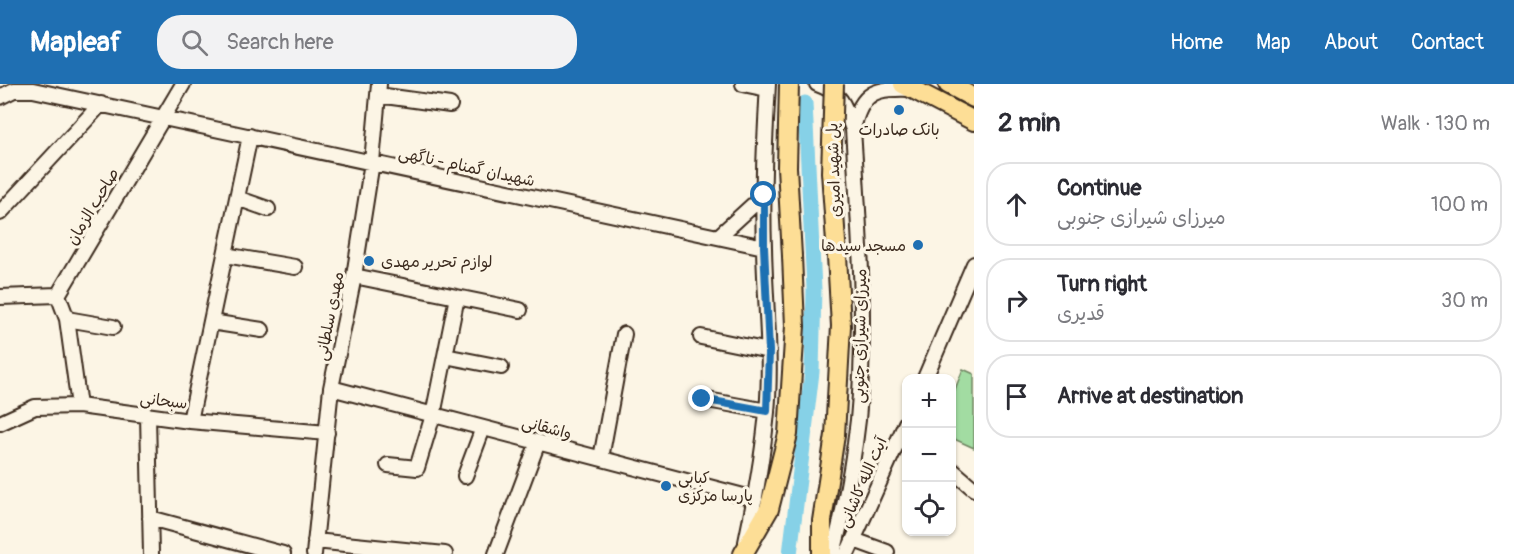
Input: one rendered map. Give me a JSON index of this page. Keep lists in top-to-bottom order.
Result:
{
  "streets": {
    "main road": ["پل شهید امیری", "میرزای شیرازی جنوبی"],
    "street": [
      "شهیدان گمنام - ناگهی",
      "صاحب الزمان",
      "مهدی سلطانی",
      "سبحانی",
      "واشقانی",
      "آیت الله کاشانی"
    ]
  },
  "crossings": [
    ["شهیدان گمنام - ناگهی", "صاحب الزمان"],
    ["شهیدان گمنام - ناگهی", "مهدی سلطانی"],
    ["پل شهید امیری", "میرزای شیرازی جنوبی"],
    ["مهدی سلطانی", "سبحانی"],
    ["مهدی سلطانی", "واشقانی"]
  ],
  "places": [
    "بانک صادرات",
    "مسجد سیدها",
    "لوازم تحریر مهدی",
    "کبابی پارسا مرکزی"
  ],
  "page": {
    "header": "Mapleaf",
    "search": "Search here",
    "nav": [
      "Home",
      "Map",
      "About",
      "Contact"
    ],
    "heading": ["2 min", "Walk · 130 m"],
    "list": [
      ["Continue", "میرزای شیرازی جنوبی", "100 m"],
      ["Turn right", "قدیری", "30 m"],
      "Arrive at destination"
    ],
    "map_buttons": ["+", "−"]
  }
}
